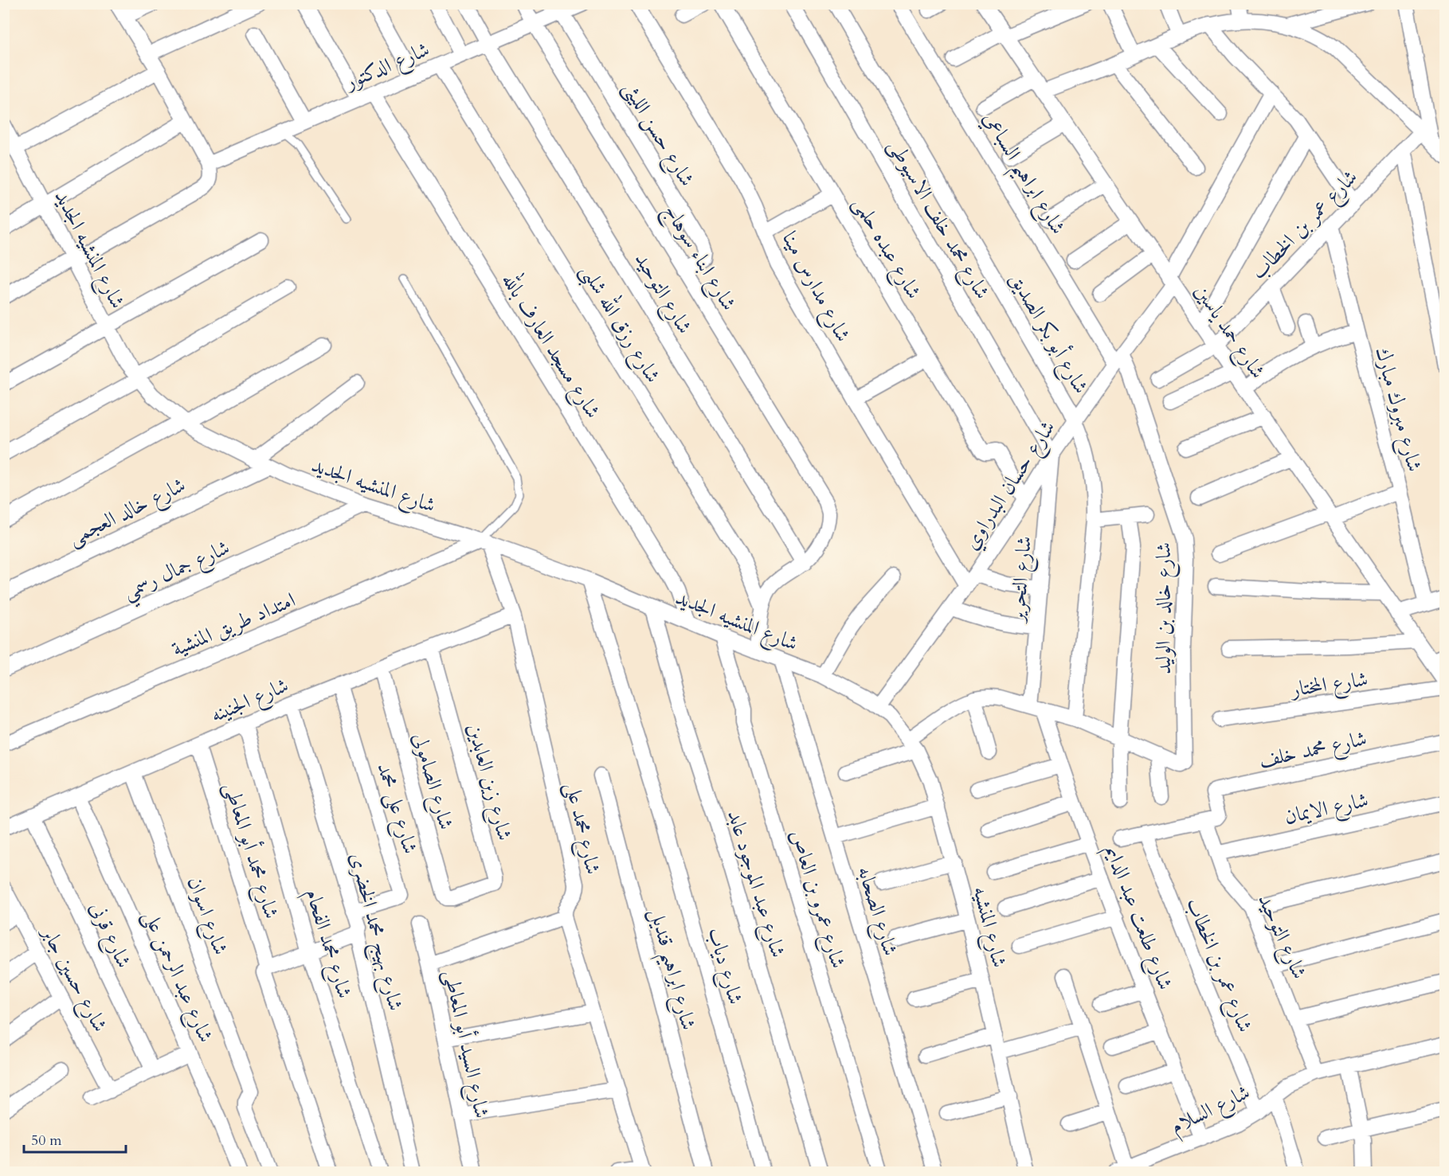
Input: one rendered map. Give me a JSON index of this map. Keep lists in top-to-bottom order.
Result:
{
  "streets": {
    "street": [
      "شارع الدكتور",
      "شارع حسن الليثى",
      "شارع ابراهيم السباعي",
      "شارع محمد خلف الاسيوطى",
      "شارع عمر بن الخطاب",
      "شارع عبده حلمى",
      "شارع المنشيه الجديد",
      "شارع ابناء سوهاج",
      "شارع مدارس مينا",
      "شارع التوحيد",
      "شارع رزق الله شلبى",
      "شارع حمد ياسين",
      "شارع أبو بكر الصديق",
      "شارع مسجد العارف بالله",
      "شارع مبروك مبارك",
      "شارع حسان البدراوي",
      "شارع خالد العجمى",
      "شارع جمال رسمي",
      "شارع التحرير",
      "شارع خالد بن الوليد",
      "امتداد طريق المنشية",
      "شارع المختار",
      "شارع الجنينه",
      "شارع محمد خلف",
      "شارع الصامولى",
      "شارع زين العابدين",
      "شارع على محمد",
      "شارع الايمان",
      "شارع محمد على",
      "شارع محمد أبو المعاطى",
      "شارع عبد الموجود عابد",
      "شارع عمرو بن العاص",
      "شارع الصحابه",
      "شارع اسوان",
      "شارع طلعت عبد الدايم",
      "شارع المنشيه",
      "شارع بهيج محمد الخضرى",
      "شارع قرنى",
      "شارع محمد الفحام",
      "شارع دياب",
      "شارع ابراهيم قنديل",
      "شارع عبد الرحمن على",
      "شارع حسين جابر",
      "شارع السيد أبو المعاطى",
      "شارع السلام"
    ]
  },
  "crossings": [
    ["شارع الدكتور", "شارع حسن الليثى"],
    ["شارع الدكتور", "شارع ابناء سوهاج"],
    ["شارع الدكتور", "شارع التوحيد"],
    ["شارع الدكتور", "شارع رزق الله شلبى"],
    ["شارع الدكتور", "شارع مسجد العارف بالله"],
    ["شارع حسن الليثى", "شارع ابناء سوهاج"],
    ["شارع ابراهيم السباعي", "شارع حسان البدراوي"],
    ["شارع ابراهيم السباعي", "شارع خالد بن الوليد"],
    ["شارع محمد خلف الاسيوطى", "شارع حسان البدراوي"],
    ["شارع محمد خلف الاسيوطى", "شارع التحرير"],
    ["شارع عمر بن الخطاب", "شارع حمد ياسين"],
    ["شارع عمر بن الخطاب", "شارع مبروك مبارك"],
    ["شارع عمر بن الخطاب", "شارع السلام"],
    ["شارع عبده حلمى", "شارع حسان البدراوي"],
    ["شارع المنشيه الجديد", "شارع مسجد العارف بالله"],
    ["شارع المنشيه الجديد", "شارع حسان البدراوي"],
    ["شارع المنشيه الجديد", "شارع خالد العجمى"],
    ["شارع المنشيه الجديد", "شارع جمال رسمي"],
    ["شارع المنشيه الجديد", "امتداد طريق المنشية"],
    ["شارع المنشيه الجديد", "شارع محمد على"],
    ["شارع المنشيه الجديد", "شارع عبد الموجود عابد"],
    ["شارع المنشيه الجديد", "شارع عمرو بن العاص"],
    ["شارع المنشيه الجديد", "شارع الصحابه"],
    ["شارع المنشيه الجديد", "شارع المنشيه"],
    ["شارع المنشيه الجديد", "شارع دياب"],
    ["شارع ابناء سوهاج", "شارع التوحيد"],
    ["شارع مدارس مينا", "شارع حسان البدراوي"],
    ["شارع التوحيد", "شارع محمد خلف"],
    ["شارع التوحيد", "شارع الايمان"],
    ["شارع التوحيد", "شارع السلام"],
    ["شارع حمد ياسين", "شارع حسان البدراوي"],
    ["شارع أبو بكر الصديق", "شارع حسان البدراوي"],
    ["شارع حسان البدراوي", "شارع التحرير"],
    ["شارع حسان البدراوي", "شارع خالد بن الوليد"],
    ["شارع حسان البدراوي", "شارع المنشيه"],
    ["شارع التحرير", "شارع طلعت عبد الدايم"],
    ["امتداد طريق المنشية", "شارع محمد على"],
    ["شارع الجنينه", "شارع الصامولى"],
    ["شارع الجنينه", "شارع زين العابدين"],
    ["شارع الجنينه", "شارع على محمد"],
    ["شارع الجنينه", "شارع محمد على"],
    ["شارع الجنينه", "شارع محمد أبو المعاطى"],
    ["شارع الجنينه", "شارع اسوان"],
    ["شارع الجنينه", "شارع بهيج محمد الخضرى"],
    ["شارع الجنينه", "شارع قرنى"],
    ["شارع الجنينه", "شارع محمد الفحام"],
    ["شارع الجنينه", "شارع عبد الرحمن على"],
    ["شارع الصامولى", "شارع زين العابدين"],
    ["شارع على محمد", "شارع بهيج محمد الخضرى"],
    ["شارع طلعت عبد الدايم", "شارع السلام"]
  ],
  "scale_bar": "50 m"
}
